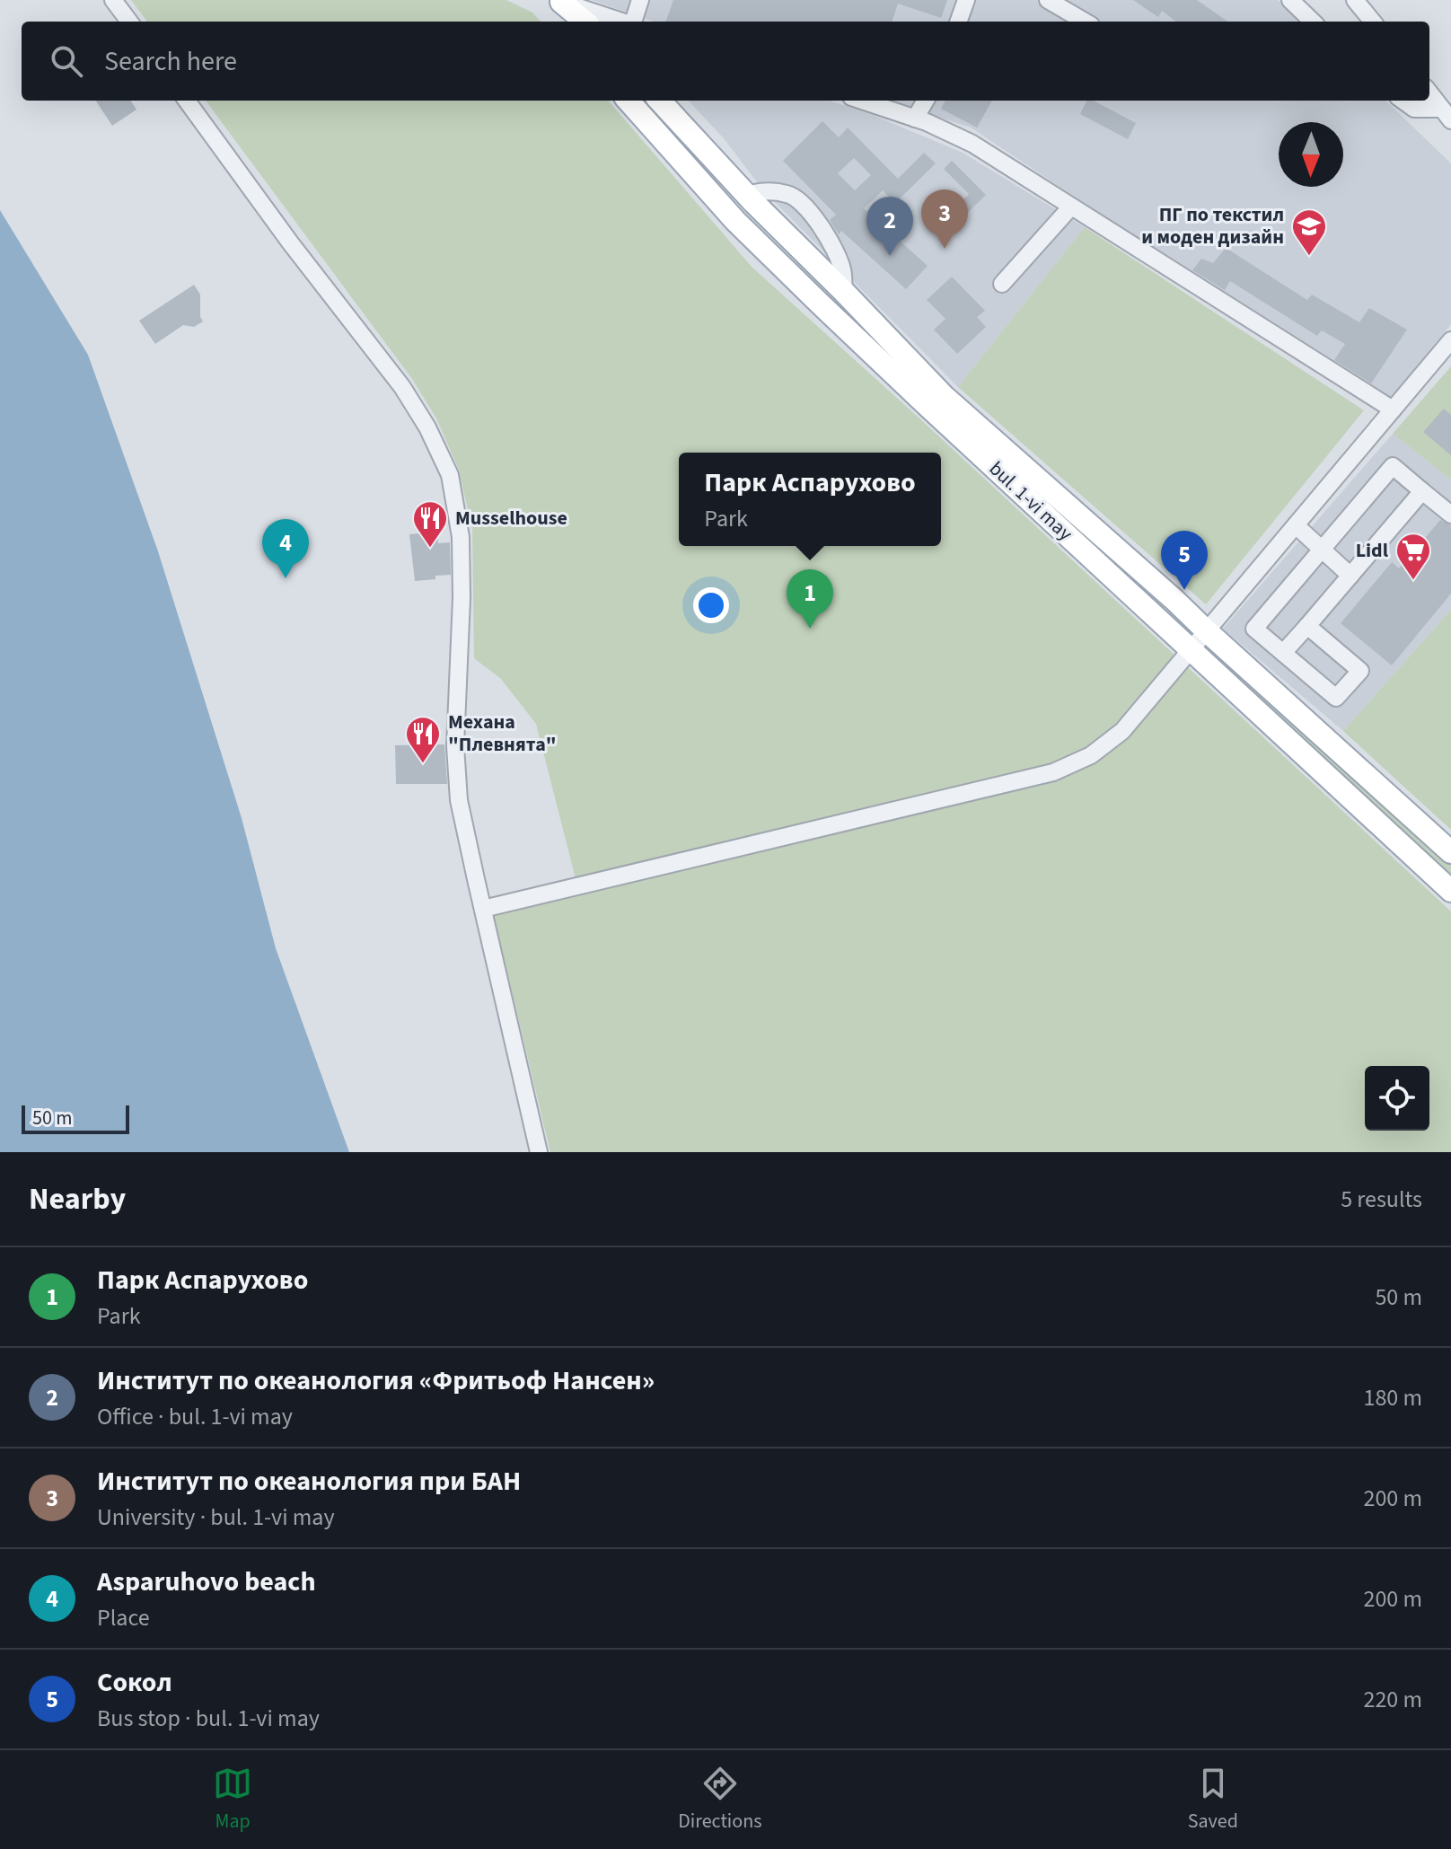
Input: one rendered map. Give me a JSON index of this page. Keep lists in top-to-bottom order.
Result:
{
  "streets": {
    "main road": ["bul. 1-vi may"]
  },
  "places": {
    "school or university": ["ПГ по текстил и моден дизайн"],
    "restaurant": ["Musselhouse", "Механа \"Плевнята\""],
    "supermarket": ["Lidl"]
  },
  "scale_bar": "50 m",
  "north": "bottom",
  "page": {
    "search": "Search here",
    "pins": [
      "3",
      "2",
      "4",
      "5",
      "1"
    ],
    "popup": ["Парк Аспарухово", "Park"],
    "scale": "50 m",
    "heading": ["Nearby", "5 results"],
    "list": [
      {
        "mark": "1",
        "name": "Парк Аспарухово",
        "note": "Park",
        "value": "50 m"
      },
      {
        "mark": "2",
        "name": "Институт по океанология «Фритьоф Нансен»",
        "note": "Office · bul. 1-vi may",
        "value": "180 m"
      },
      {
        "mark": "3",
        "name": "Институт по океанология при БАН",
        "note": "University · bul. 1-vi may",
        "value": "200 m"
      },
      {
        "mark": "4",
        "name": "Asparuhovo beach",
        "note": "Place",
        "value": "200 m"
      },
      {
        "mark": "5",
        "name": "Сокол",
        "note": "Bus stop · bul. 1-vi may",
        "value": "220 m"
      }
    ],
    "nav": ["Map", "Directions", "Saved"]
  }
}
